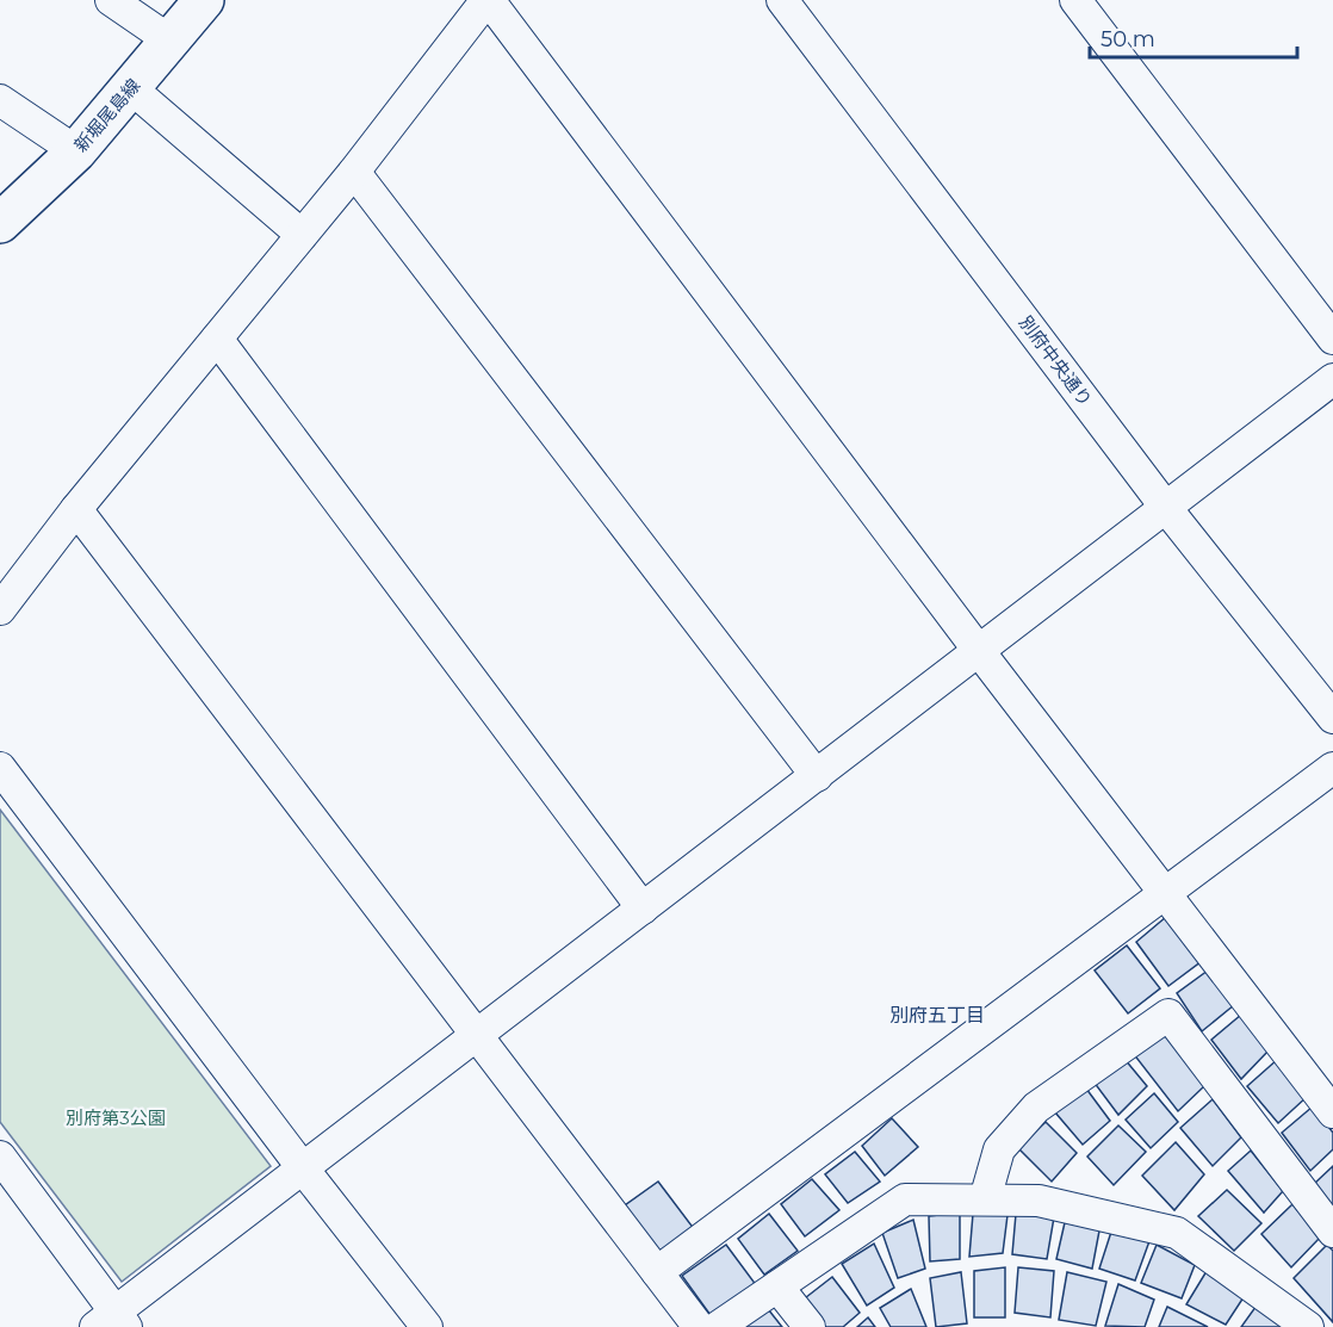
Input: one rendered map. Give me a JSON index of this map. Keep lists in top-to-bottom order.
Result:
{
  "streets": {
    "main road": ["新堀尾島線"],
    "street": ["別府中央通り"]
  },
  "districts": ["別府五丁目"],
  "parks": ["別府第3公園"],
  "scale_bar": "50 m"
}
